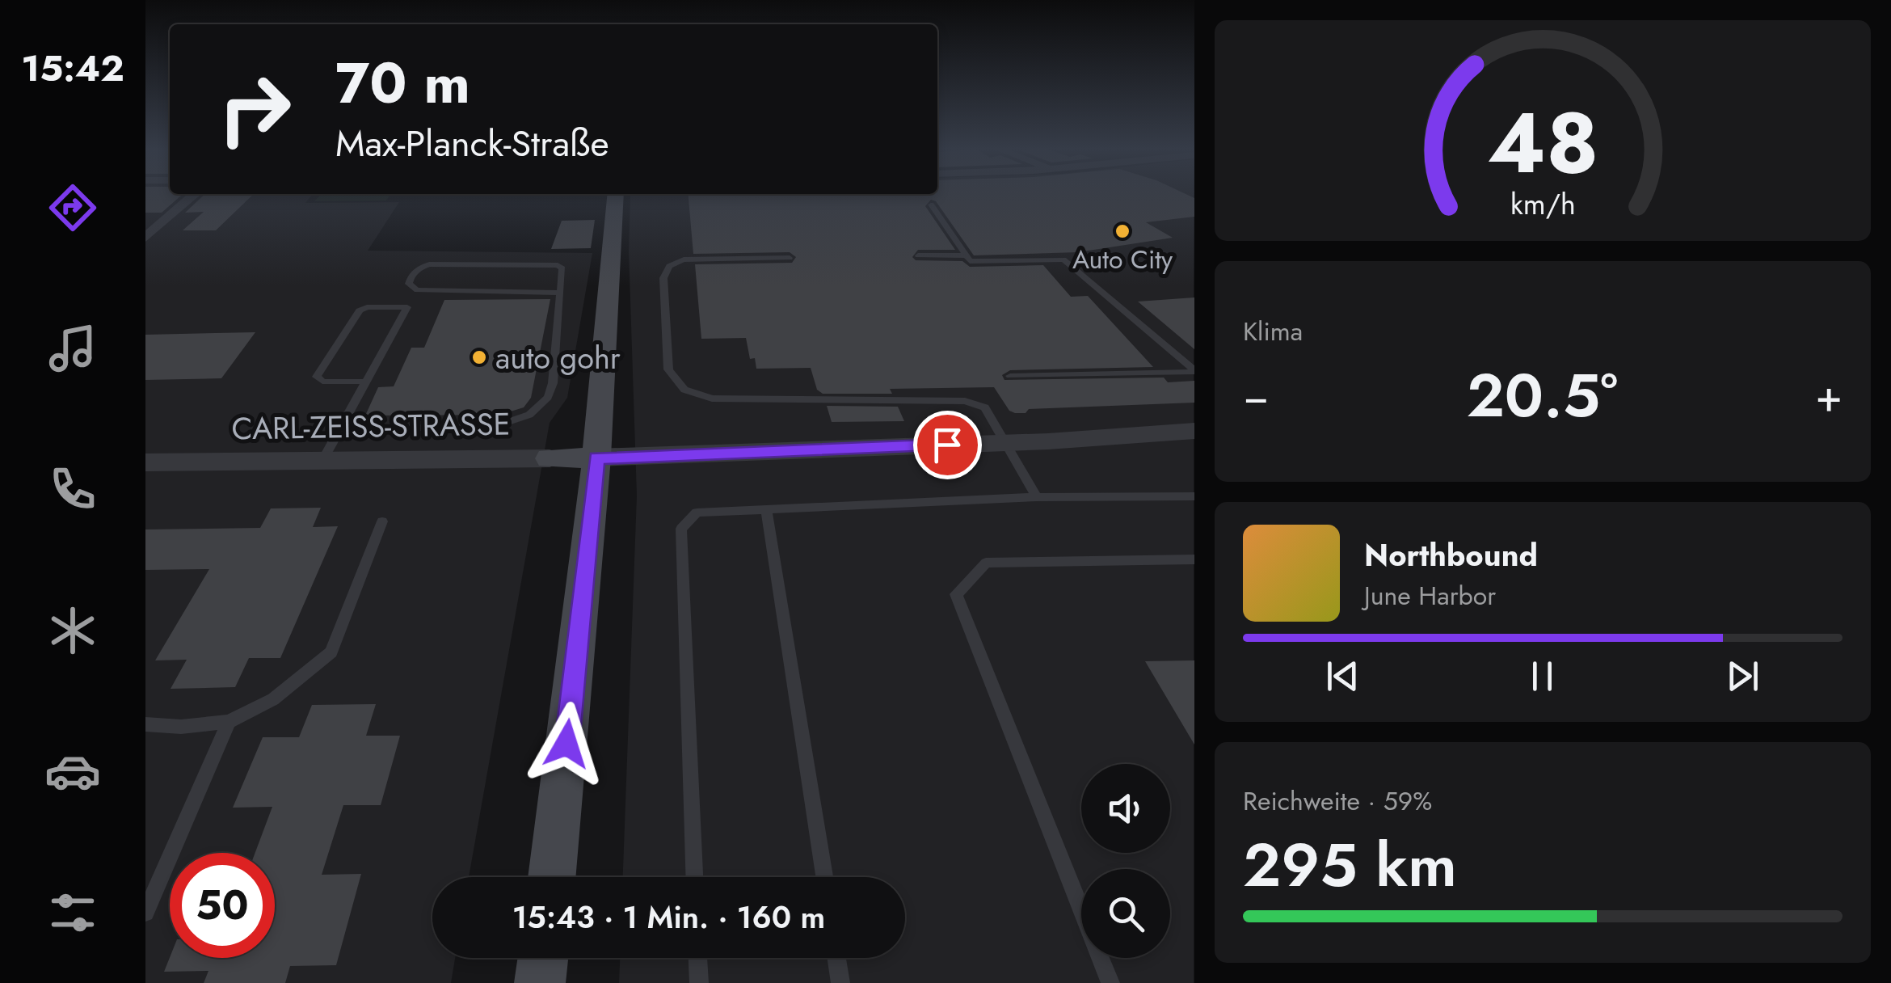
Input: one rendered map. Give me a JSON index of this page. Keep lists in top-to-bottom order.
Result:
{
  "streets": {
    "main road": ["CARL-ZEISS-STRASSE"]
  },
  "places": ["Auto City", "auto gohr"],
  "page": {
    "tabs": "15:42",
    "turn": ["70 m", "Max-Planck-Straße"],
    "tile": [
      "Klima",
      ["Reichweite · 59%", "295 km"]
    ],
    "heat": ["−", "20.5°", "+"],
    "song": ["Northbound", "June Harbor"],
    "limit": "50",
    "trip": "15:43 · 1 Min. · 160 m",
    "gauge": ["48", "km/h"]
  }
}
